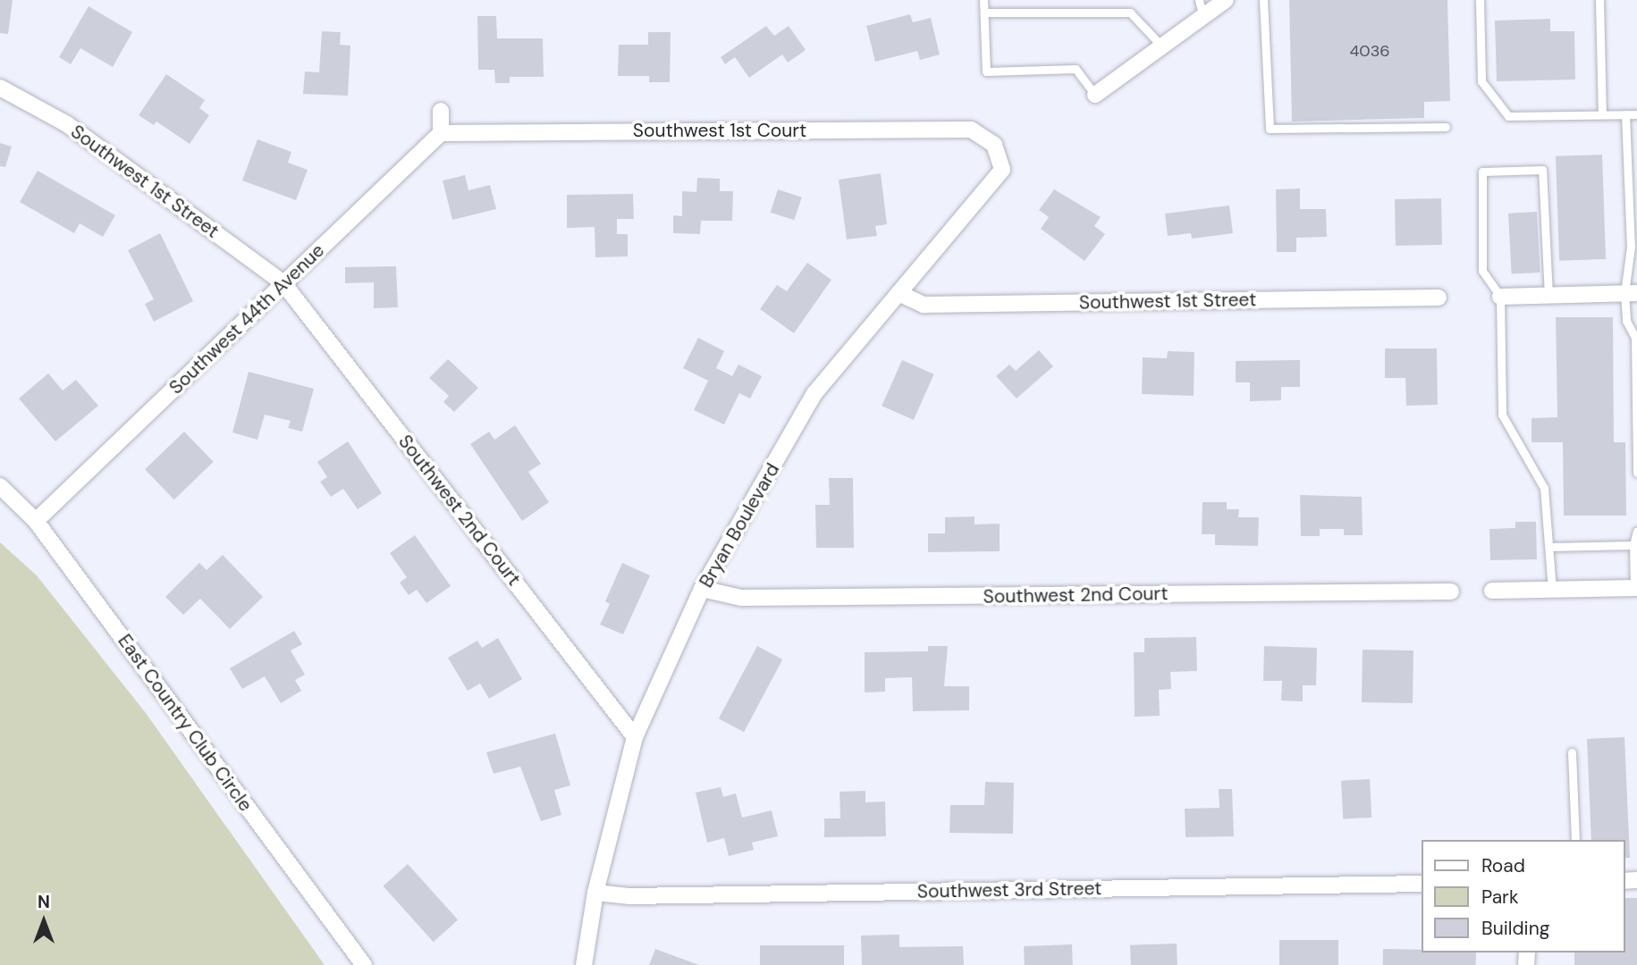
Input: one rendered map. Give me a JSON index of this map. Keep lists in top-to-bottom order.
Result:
{
  "streets": {
    "street": [
      "Southwest 1st Court",
      "Southwest 1st Street",
      "Southwest 44th Avenue",
      "Southwest 2nd Court",
      "Bryan Boulevard",
      "East Country Club Circle",
      "Southwest 3rd Street"
    ]
  },
  "crossings": [
    ["Southwest 1st Court", "Southwest 44th Avenue"],
    ["Southwest 1st Court", "Bryan Boulevard"],
    ["Southwest 1st Street", "Southwest 44th Avenue"],
    ["Southwest 1st Street", "Southwest 2nd Court"],
    ["Southwest 1st Street", "Bryan Boulevard"],
    ["Southwest 44th Avenue", "Southwest 2nd Court"],
    ["Southwest 44th Avenue", "East Country Club Circle"],
    ["Southwest 2nd Court", "Bryan Boulevard"],
    ["Bryan Boulevard", "Southwest 3rd Street"]
  ],
  "house_numbers": ["4036"],
  "legend": ["Road", "Park", "Building"],
  "north": "top"
}
